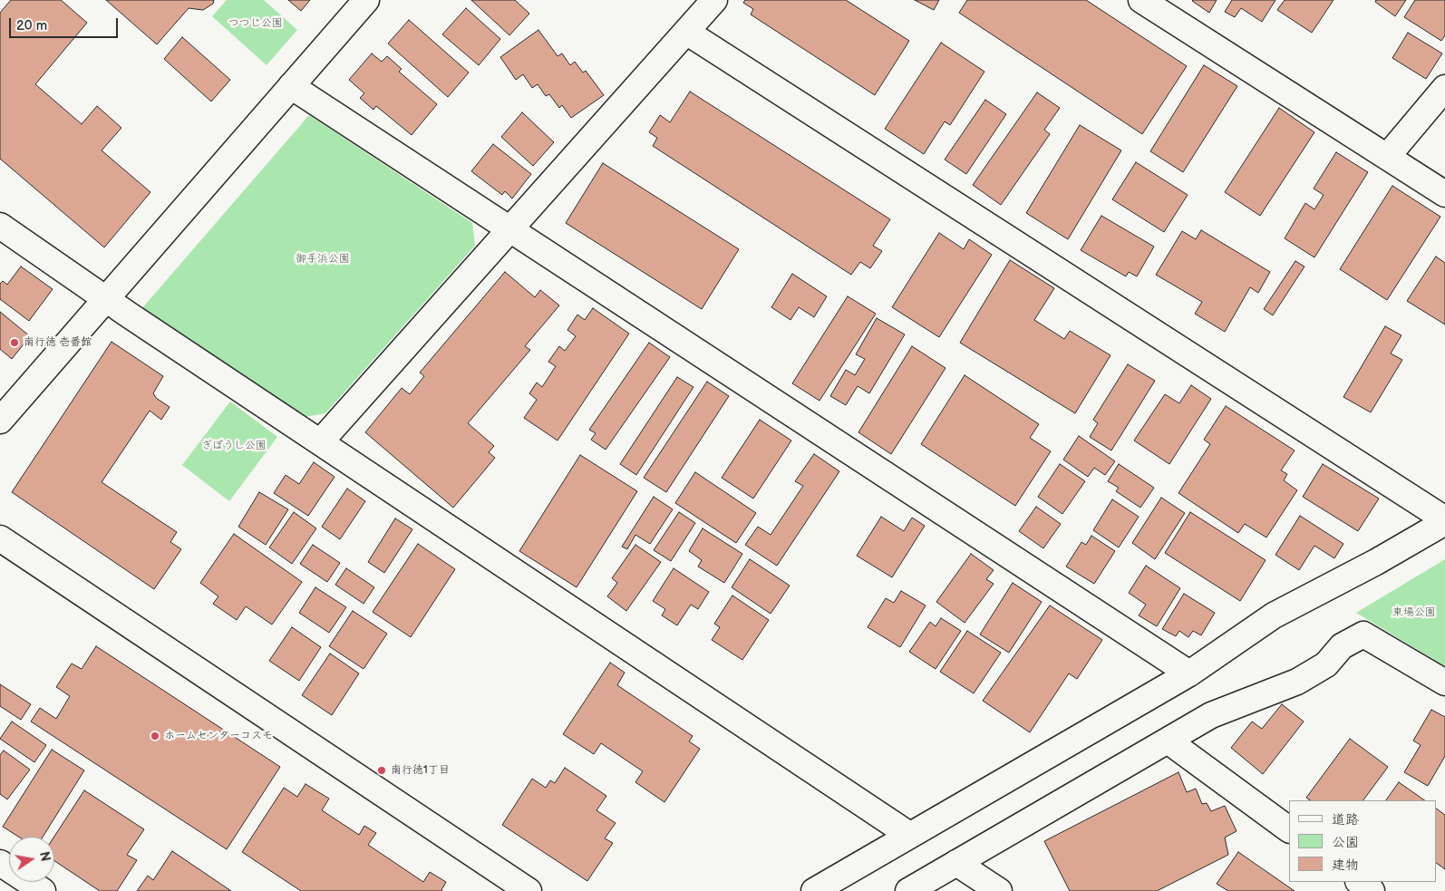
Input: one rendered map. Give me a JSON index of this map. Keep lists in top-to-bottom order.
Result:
{
  "parks": [
    "つつじ公園",
    "御手浜公園",
    "ぎぼうし公園",
    "東場公園"
  ],
  "places": ["南行徳 壱番館", "ホームセンターコスモ", "南行徳1丁目"],
  "legend": ["道路", "公園", "建物"],
  "scale_bar": "20 m",
  "north": "right"
}
